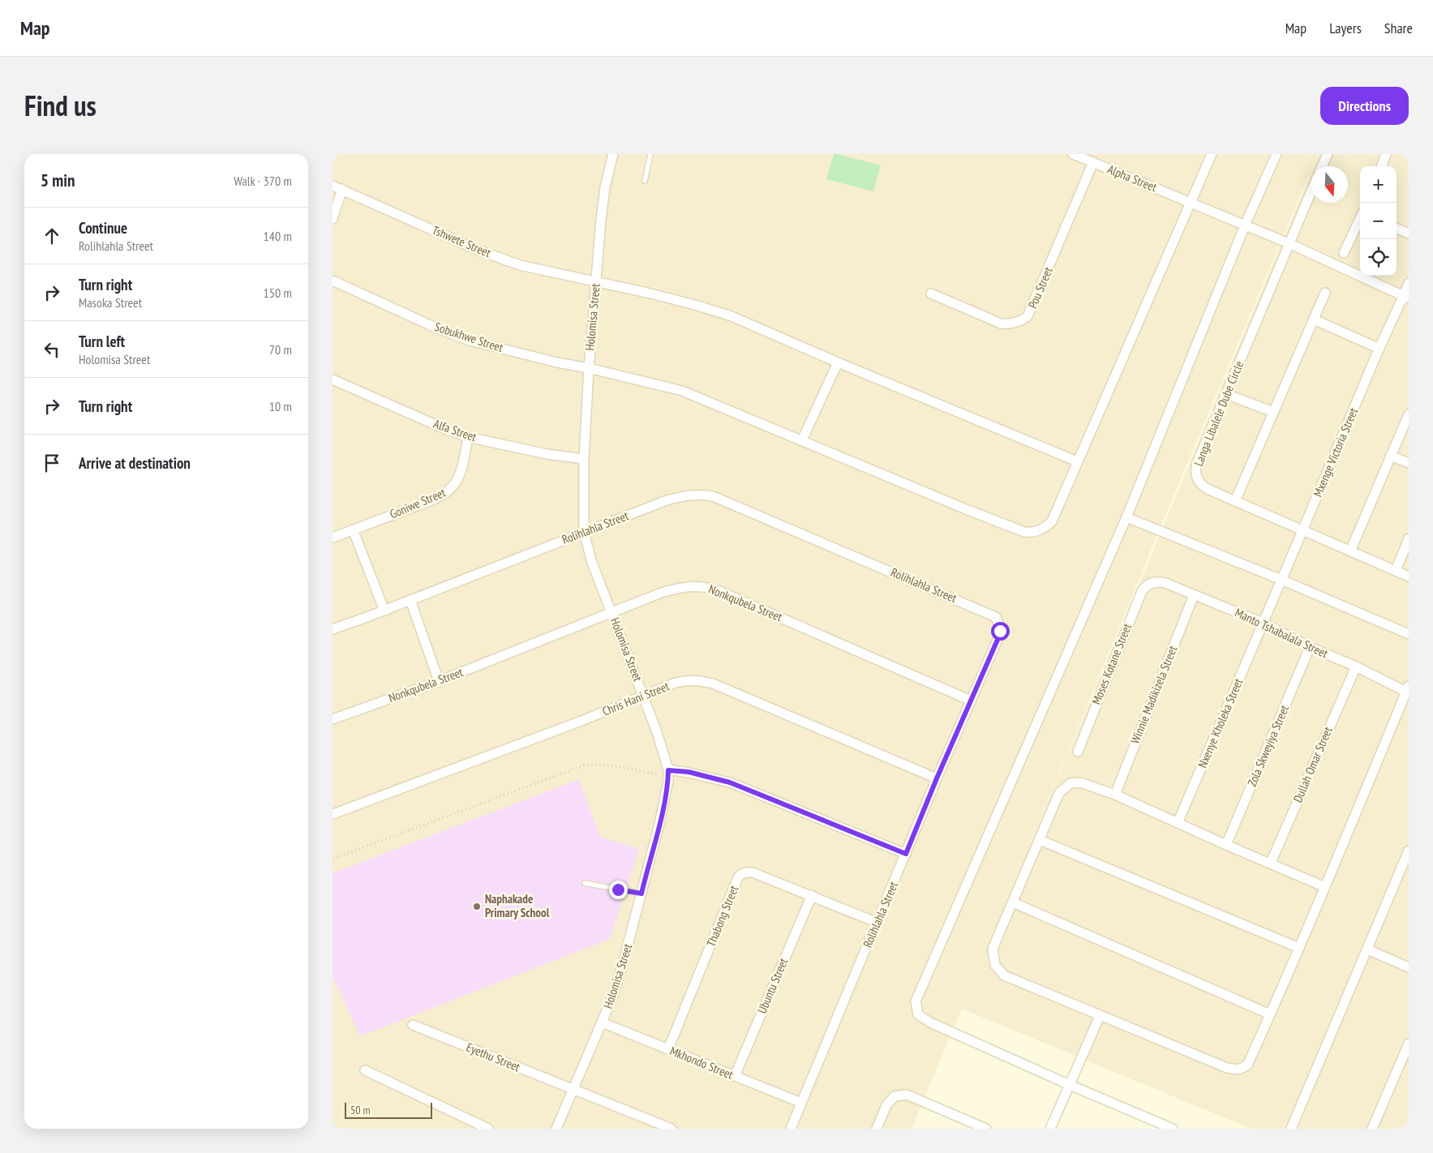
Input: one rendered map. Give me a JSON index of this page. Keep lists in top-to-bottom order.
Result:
{
  "streets": {
    "street": [
      "Alpha Street",
      "Tshwete Street",
      "Pou Street",
      "Holomisa Street",
      "Sobukhwe Street",
      "Langa Libalele Dube Circle",
      "Alfa Street",
      "Mxenge Victoria Street",
      "Goniwe Street",
      "Rolihlahla Street",
      "Nonkqubela Street",
      "Manto Tshabalala Street",
      "Moses Kotane Street",
      "Winnie Madikizela Street",
      "Chris Hani Street",
      "Nxenye Kholeka Street",
      "Zola Skweyiya Street",
      "Dullah Omar Street",
      "Thabong Street",
      "Ubuntu Street",
      "Eyethu Street",
      "Mkhondo Street"
    ]
  },
  "crossings": [
    ["Alpha Street", "Pou Street"],
    ["Alpha Street", "Sobukhwe Street"],
    ["Alpha Street", "Langa Libalele Dube Circle"],
    ["Alpha Street", "Mxenge Victoria Street"],
    ["Tshwete Street", "Holomisa Street"],
    ["Tshwete Street", "Sobukhwe Street"],
    ["Holomisa Street", "Sobukhwe Street"],
    ["Holomisa Street", "Alfa Street"],
    ["Holomisa Street", "Rolihlahla Street"],
    ["Holomisa Street", "Nonkqubela Street"],
    ["Holomisa Street", "Chris Hani Street"],
    ["Holomisa Street", "Eyethu Street"],
    ["Holomisa Street", "Mkhondo Street"],
    ["Langa Libalele Dube Circle", "Mxenge Victoria Street"],
    ["Alfa Street", "Goniwe Street"],
    ["Mxenge Victoria Street", "Manto Tshabalala Street"],
    ["Mxenge Victoria Street", "Nxenye Kholeka Street"],
    ["Rolihlahla Street", "Nonkqubela Street"],
    ["Rolihlahla Street", "Chris Hani Street"],
    ["Rolihlahla Street", "Thabong Street"],
    ["Rolihlahla Street", "Mkhondo Street"],
    ["Manto Tshabalala Street", "Moses Kotane Street"],
    ["Manto Tshabalala Street", "Winnie Madikizela Street"],
    ["Manto Tshabalala Street", "Nxenye Kholeka Street"],
    ["Manto Tshabalala Street", "Zola Skweyiya Street"],
    ["Manto Tshabalala Street", "Dullah Omar Street"],
    ["Thabong Street", "Ubuntu Street"],
    ["Thabong Street", "Mkhondo Street"],
    ["Ubuntu Street", "Mkhondo Street"]
  ],
  "places": ["Naphakade Primary School"],
  "scale_bar": "50 m",
  "north": "bottom",
  "page": {
    "header": "Map",
    "nav": ["Map", "Layers", "Share"],
    "title": "Find us",
    "buttons": "Directions",
    "heading": ["5 min", "Walk · 370 m"],
    "map_buttons": ["+", "−"],
    "list": [
      ["Continue", "Rolihlahla Street", "140 m"],
      ["Turn right", "Masoka Street", "150 m"],
      ["Turn left", "Holomisa Street", "70 m"],
      ["Turn right", "10 m"],
      "Arrive at destination"
    ],
    "scale": "50 m"
  }
}
